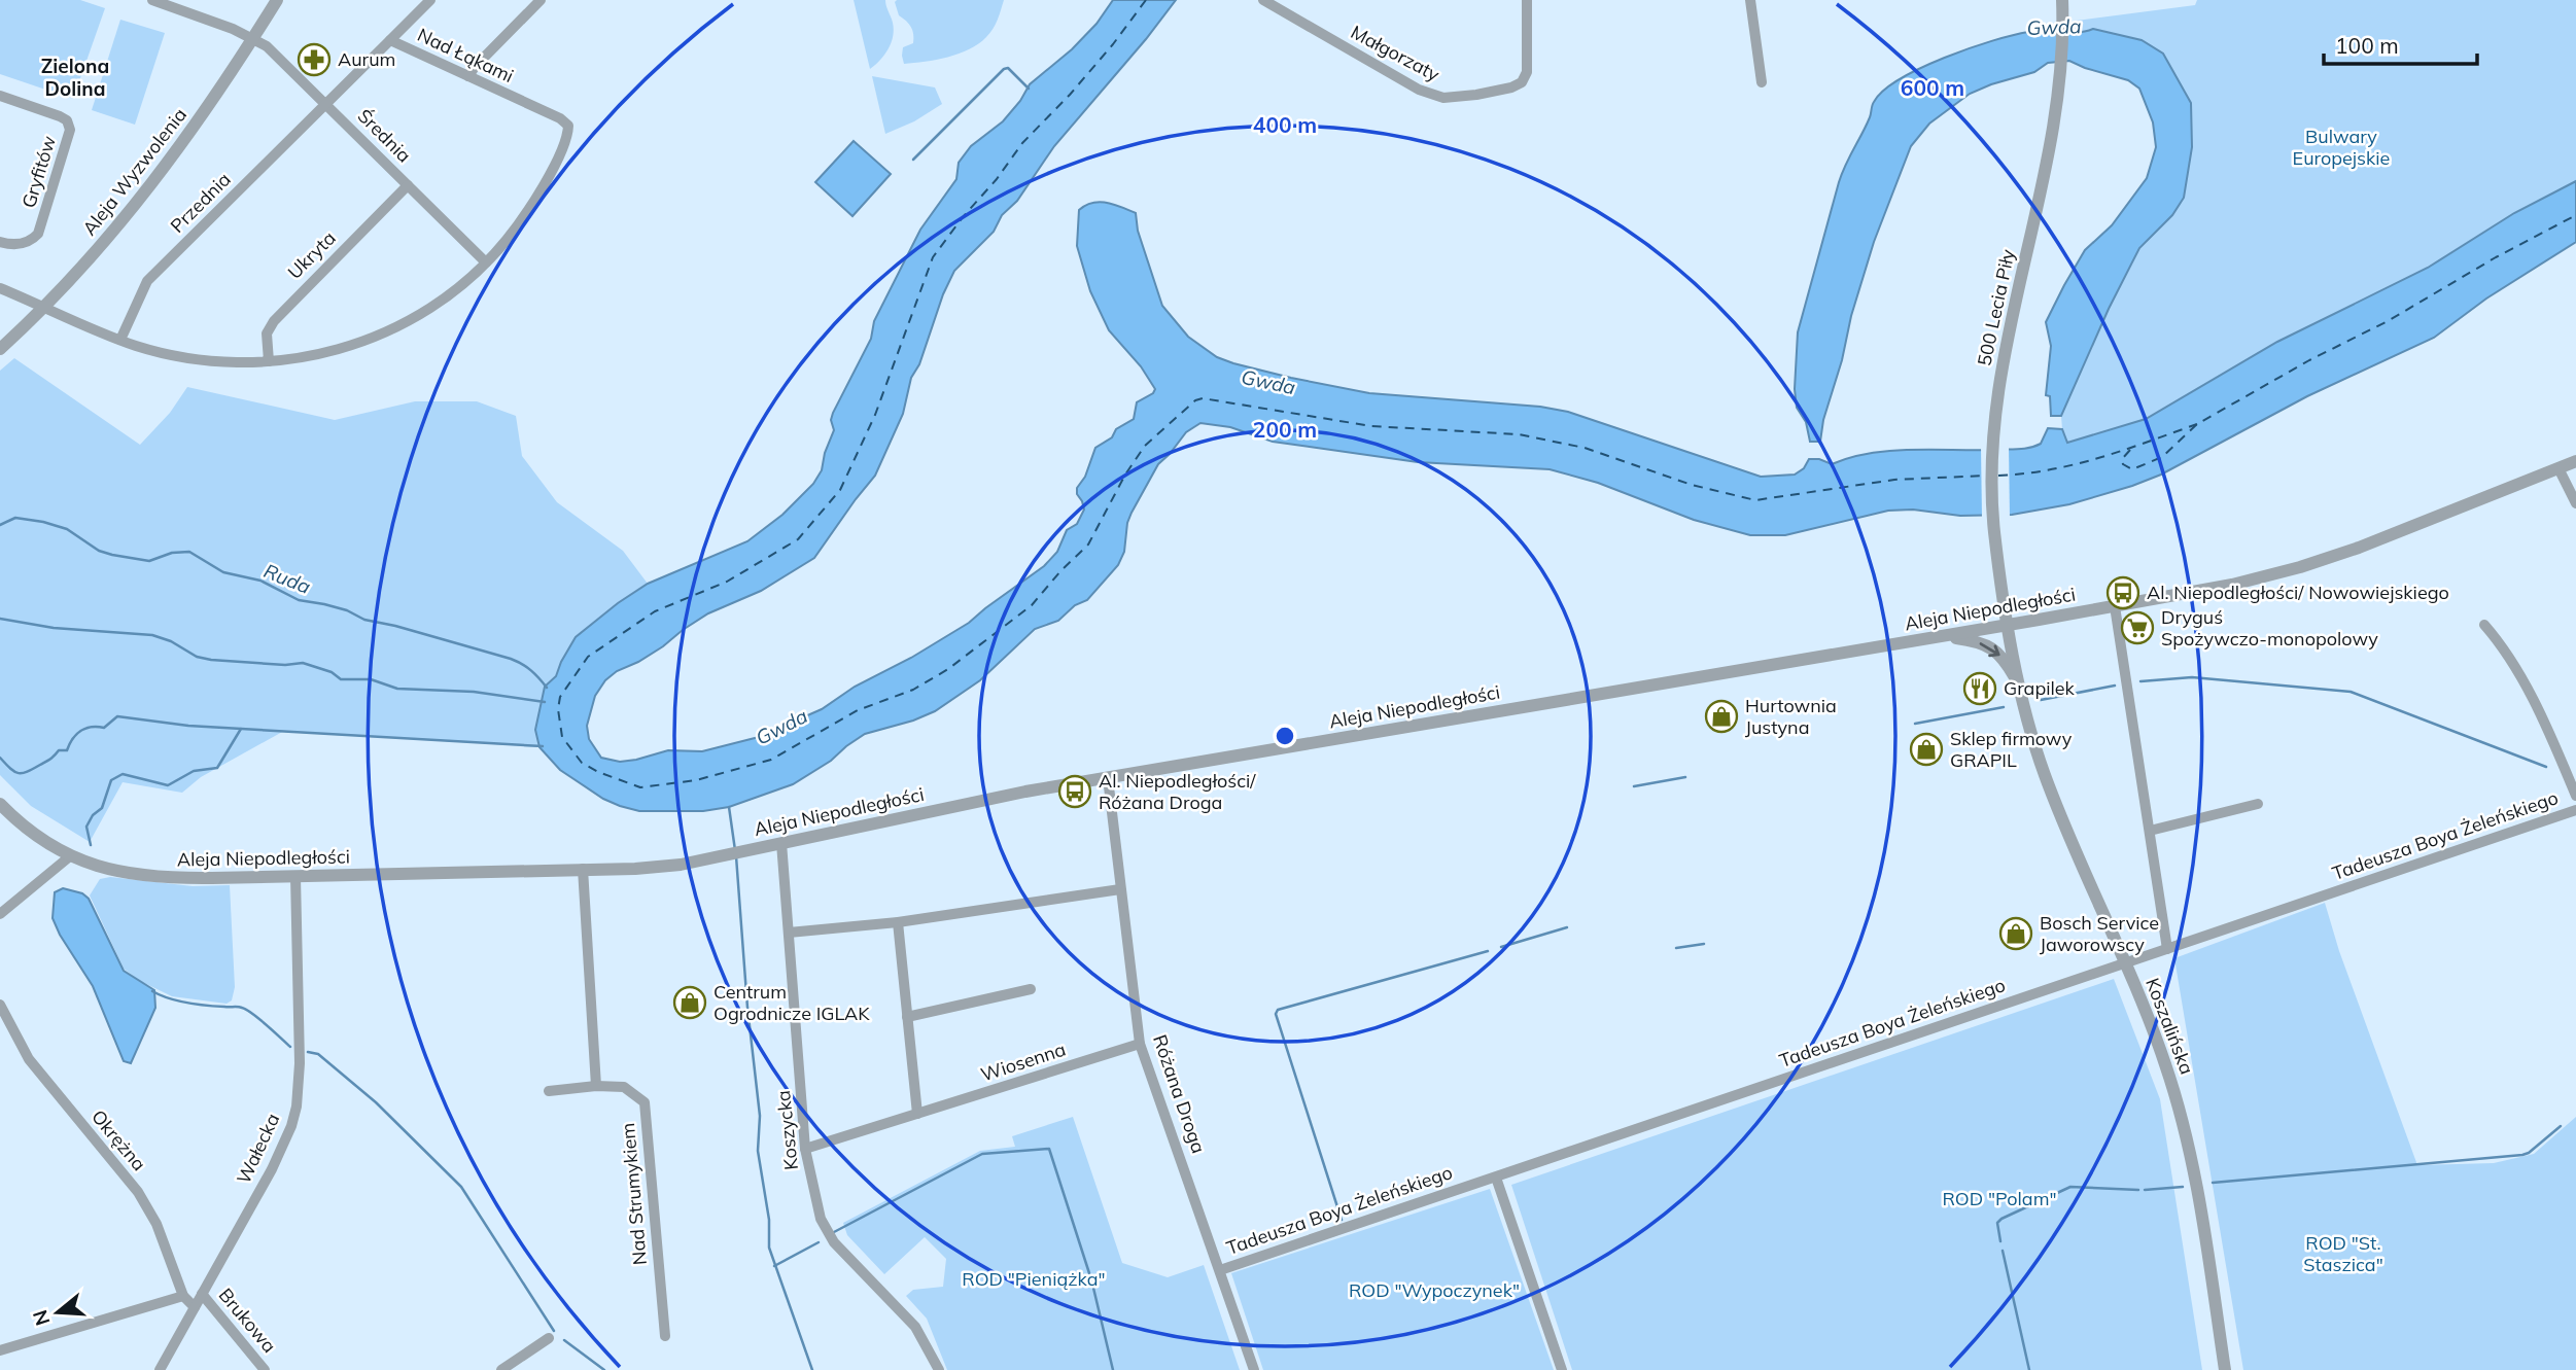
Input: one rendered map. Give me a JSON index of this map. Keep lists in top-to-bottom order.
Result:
{
  "streets": {
    "street": [
      "Małgorzaty",
      "Nad Łąkami",
      "Średnia",
      "Gryfitów",
      "Aleja Wyzwolenia",
      "Przednia",
      "Ukryta",
      "500 Lecia Piły",
      "Aleja Niepodległości",
      "Tadeusza Boya Żeleńskiego",
      "Koszalińska",
      "Wiosenna",
      "Różana Droga",
      "Koszycka",
      "Okrężna",
      "Wałecka",
      "Nad Strumykiem",
      "Brukowa"
    ]
  },
  "crossings": [
    ["Nad Łąkami", "Średnia"],
    ["Nad Łąkami", "Przednia"],
    ["Średnia", "Aleja Wyzwolenia"],
    ["Średnia", "Przednia"],
    ["Średnia", "Ukryta"],
    ["500 Lecia Piły", "Aleja Niepodległości"],
    ["500 Lecia Piły", "Koszalińska"],
    ["Aleja Niepodległości", "Koszalińska"],
    ["Aleja Niepodległości", "Różana Droga"],
    ["Aleja Niepodległości", "Koszycka"],
    ["Aleja Niepodległości", "Wałecka"],
    ["Tadeusza Boya Żeleńskiego", "Koszalińska"],
    ["Tadeusza Boya Żeleńskiego", "Różana Droga"],
    ["Wiosenna", "Różana Droga"],
    ["Wiosenna", "Koszycka"],
    ["Okrężna", "Wałecka"],
    ["Wałecka", "Brukowa"]
  ],
  "districts": ["Zielona Dolina"],
  "water": ["Gwda", "Ruda"],
  "parks": [
    "Bulwary Europejskie",
    "ROD \"Polam\"",
    "ROD \"St. Staszica\"",
    "ROD \"Pieniążka\"",
    "ROD \"Wypoczynek\""
  ],
  "places": {
    "pharmacy": ["Aurum"],
    "bus stop": ["Al. Niepodległości/ Nowowiejskiego", "Al. Niepodległości/ Różana Droga"],
    "supermarket": ["Dryguś Spożywczo-monopolowy"],
    "restaurant": ["Grapilek"],
    "shop": [
      "Hurtownia Justyna",
      "Sklep firmowy GRAPIL",
      "Bosch Service Jaworowscy",
      "Centrum Ogrodnicze IGLAK"
    ]
  },
  "scale_bar": "100 m",
  "north": "left",
  "rings": ["600 m", "400 m", "200 m"]
}
